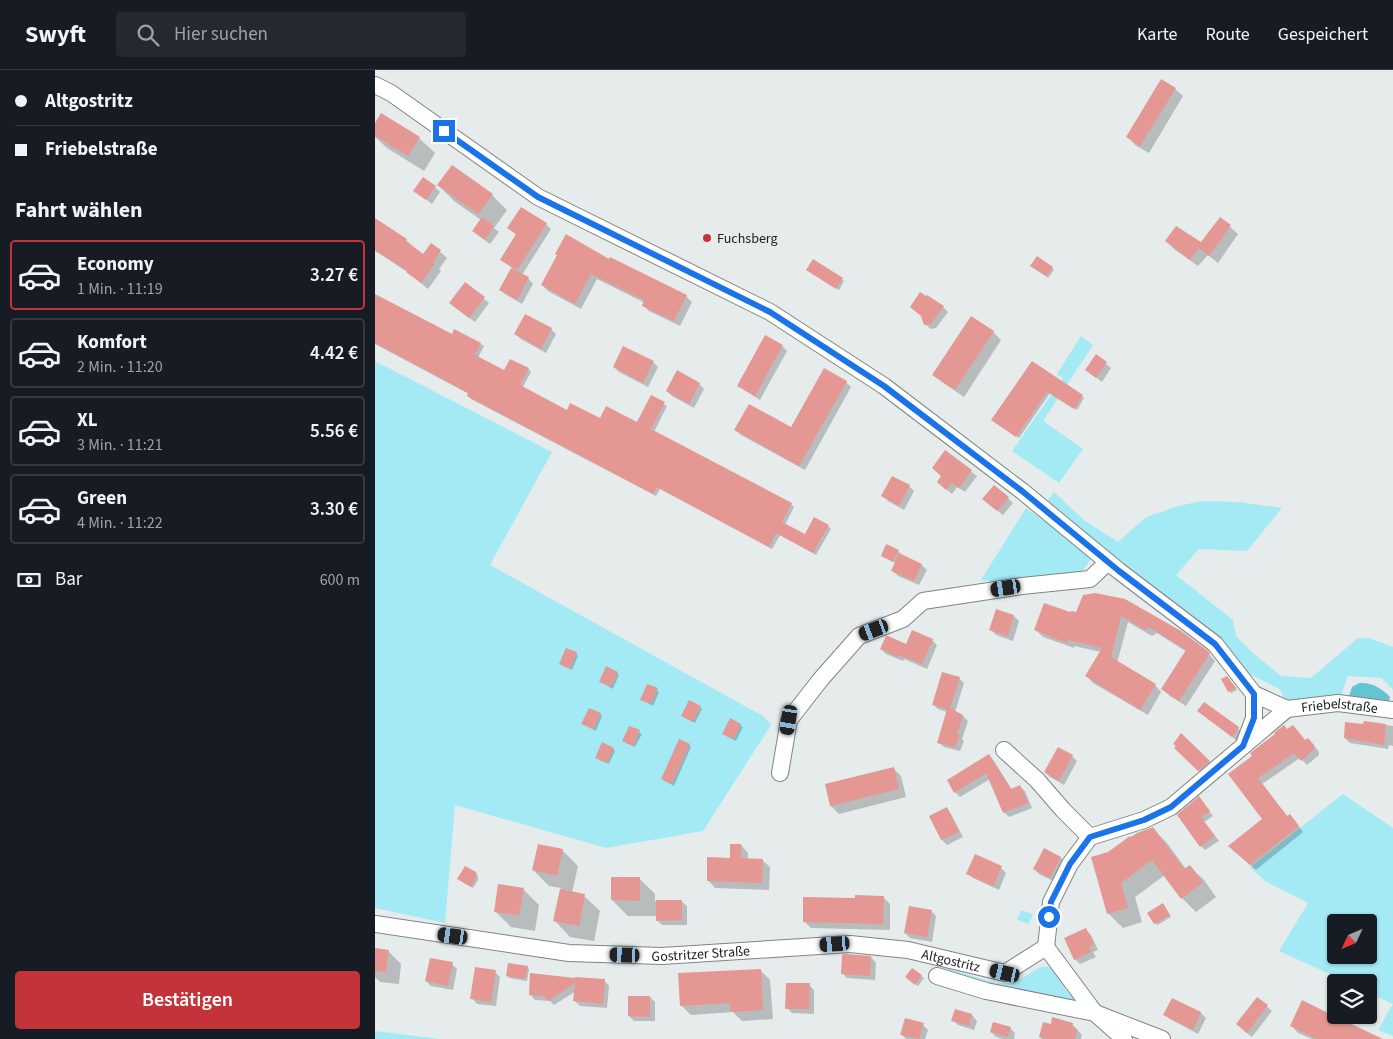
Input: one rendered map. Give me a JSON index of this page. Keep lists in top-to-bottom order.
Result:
{
  "streets": {
    "street": ["Friebelstraße", "Gostritzer Straße", "Altgostritz"]
  },
  "crossings": [
    ["Gostritzer Straße", "Altgostritz"]
  ],
  "places": ["Fuchsberg"],
  "north": "bottom left",
  "page": {
    "header": "Swyft",
    "search": "Hier suchen",
    "nav": ["Karte", "Route", "Gespeichert"],
    "banner": ["Altgostritz", "Friebelstraße"],
    "heading": "Fahrt wählen",
    "list": [
      {
        "name": "Economy",
        "note": "1 Min. · 11:19",
        "value": "3.27 €"
      },
      {
        "name": "Komfort",
        "note": "2 Min. · 11:20",
        "value": "4.42 €"
      },
      {
        "name": "XL",
        "note": "3 Min. · 11:21",
        "value": "5.56 €"
      },
      {
        "name": "Green",
        "note": "4 Min. · 11:22",
        "value": "3.30 €"
      }
    ],
    "pay": ["Bar", "600 m"],
    "buttons": "Bestätigen"
  }
}
